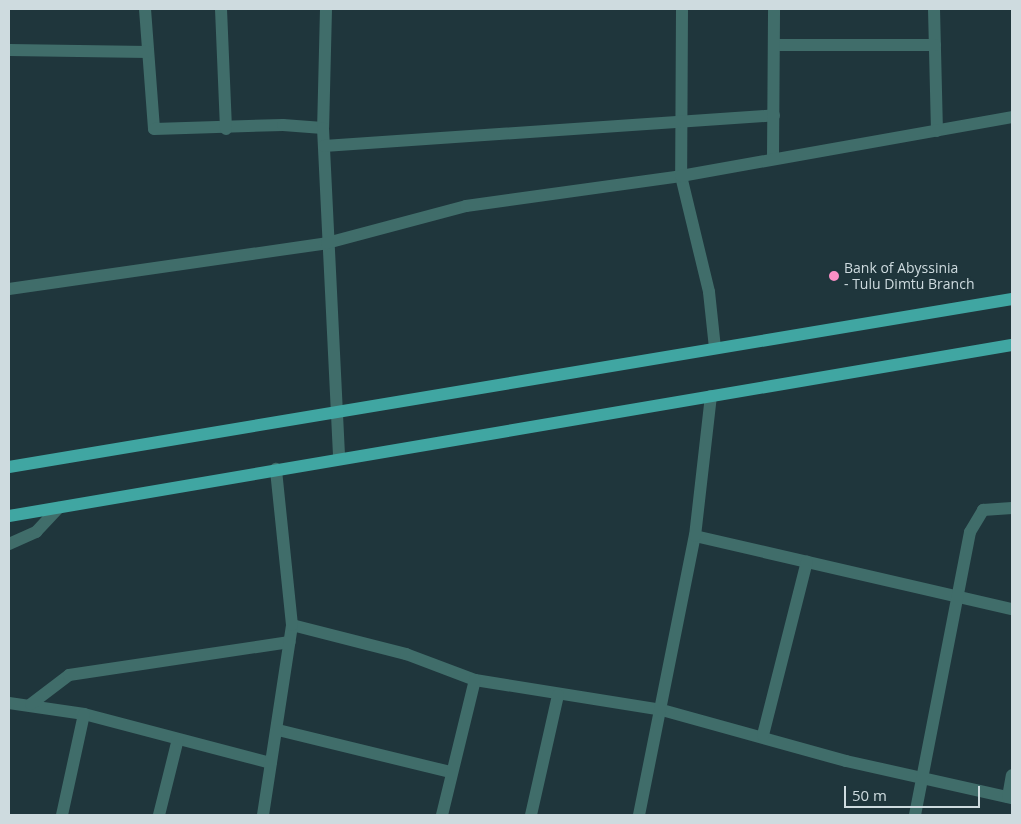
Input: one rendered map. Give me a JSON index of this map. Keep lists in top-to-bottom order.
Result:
{
  "places": ["Bank of Abyssinia - Tulu Dimtu Branch"],
  "scale_bar": "50 m"
}
